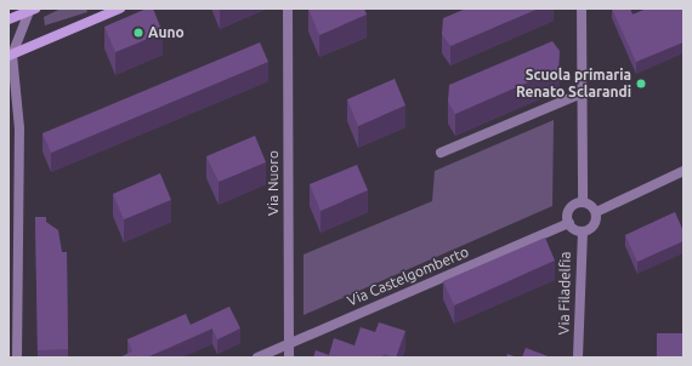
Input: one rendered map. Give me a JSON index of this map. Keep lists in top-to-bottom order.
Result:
{
  "streets": {
    "street": ["Via Nuoro", "Via Castelgomberto", "Via Filadelfia"]
  },
  "crossings": [
    ["Via Nuoro", "Via Castelgomberto"],
    ["Via Castelgomberto", "Via Filadelfia"]
  ],
  "places": ["Auno", "Scuola primaria Renato Sclarandi"]
}
